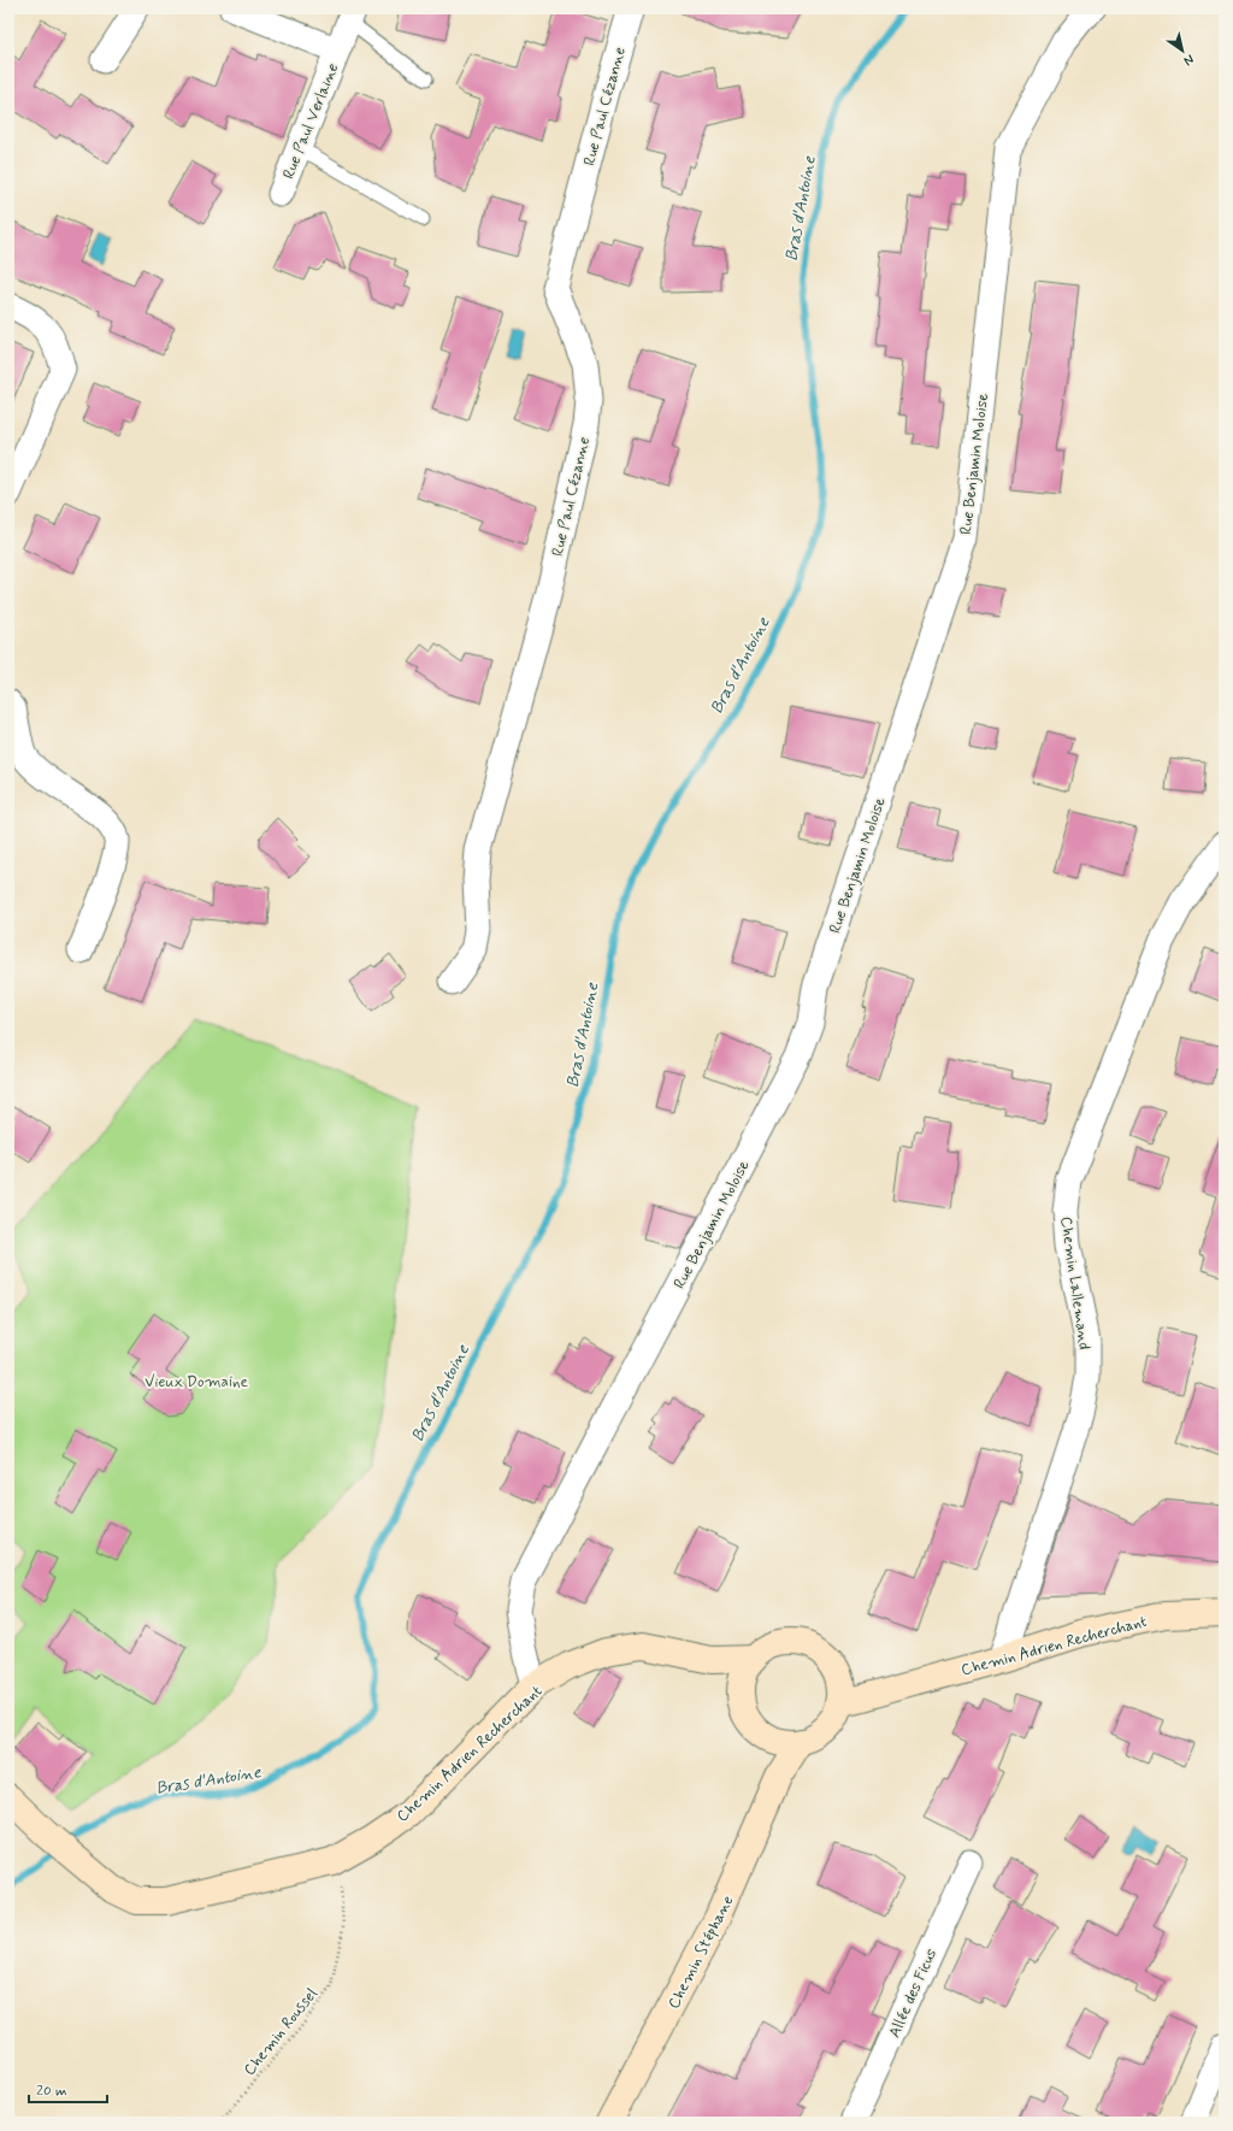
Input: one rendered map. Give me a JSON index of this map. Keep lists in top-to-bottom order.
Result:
{
  "streets": {
    "main road": ["Chemin Adrien Recherchant", "Chemin Stéphane"],
    "street": [
      "Rue Paul Cézanne",
      "Rue Paul Verlaine",
      "Rue Benjamin Moloise",
      "Chemin Lallemand",
      "Allée des Ficus"
    ],
    "path": ["Chemin Roussel"]
  },
  "crossings": [
    ["Rue Benjamin Moloise", "Chemin Adrien Recherchant"],
    ["Chemin Lallemand", "Chemin Adrien Recherchant"],
    ["Chemin Adrien Recherchant", "Chemin Stéphane"],
    ["Chemin Adrien Recherchant", "Chemin Roussel"]
  ],
  "water": ["Bras d'Antoine"],
  "parks": ["Vieux Domaine"],
  "scale_bar": "20 m",
  "north": "bottom right"
}
